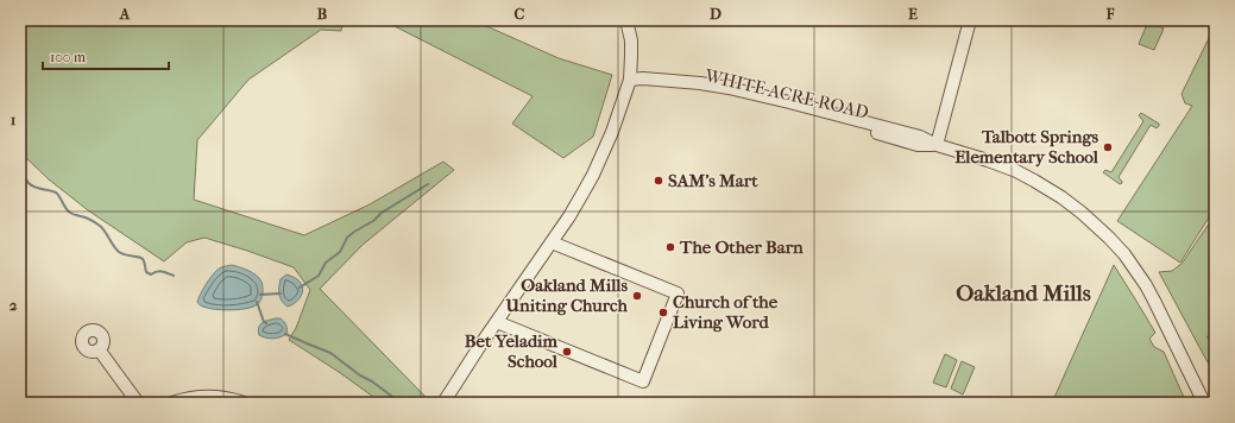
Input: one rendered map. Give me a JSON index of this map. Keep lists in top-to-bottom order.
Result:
{
  "streets": {
    "street": ["WHITE ACRE ROAD"]
  },
  "districts": ["Oakland Mills"],
  "places": [
    "Talbott Springs Elementary School",
    "SAM's Mart",
    "The Other Barn",
    "Oakland Mills Uniting Church",
    "Church of the Living Word",
    "Bet Yeladim School"
  ],
  "scale_bar": "100 m",
  "grid": {
    "columns": [
      "A",
      "B",
      "C",
      "D",
      "E",
      "F"
    ],
    "rows": ["1", "2"]
  }
}
